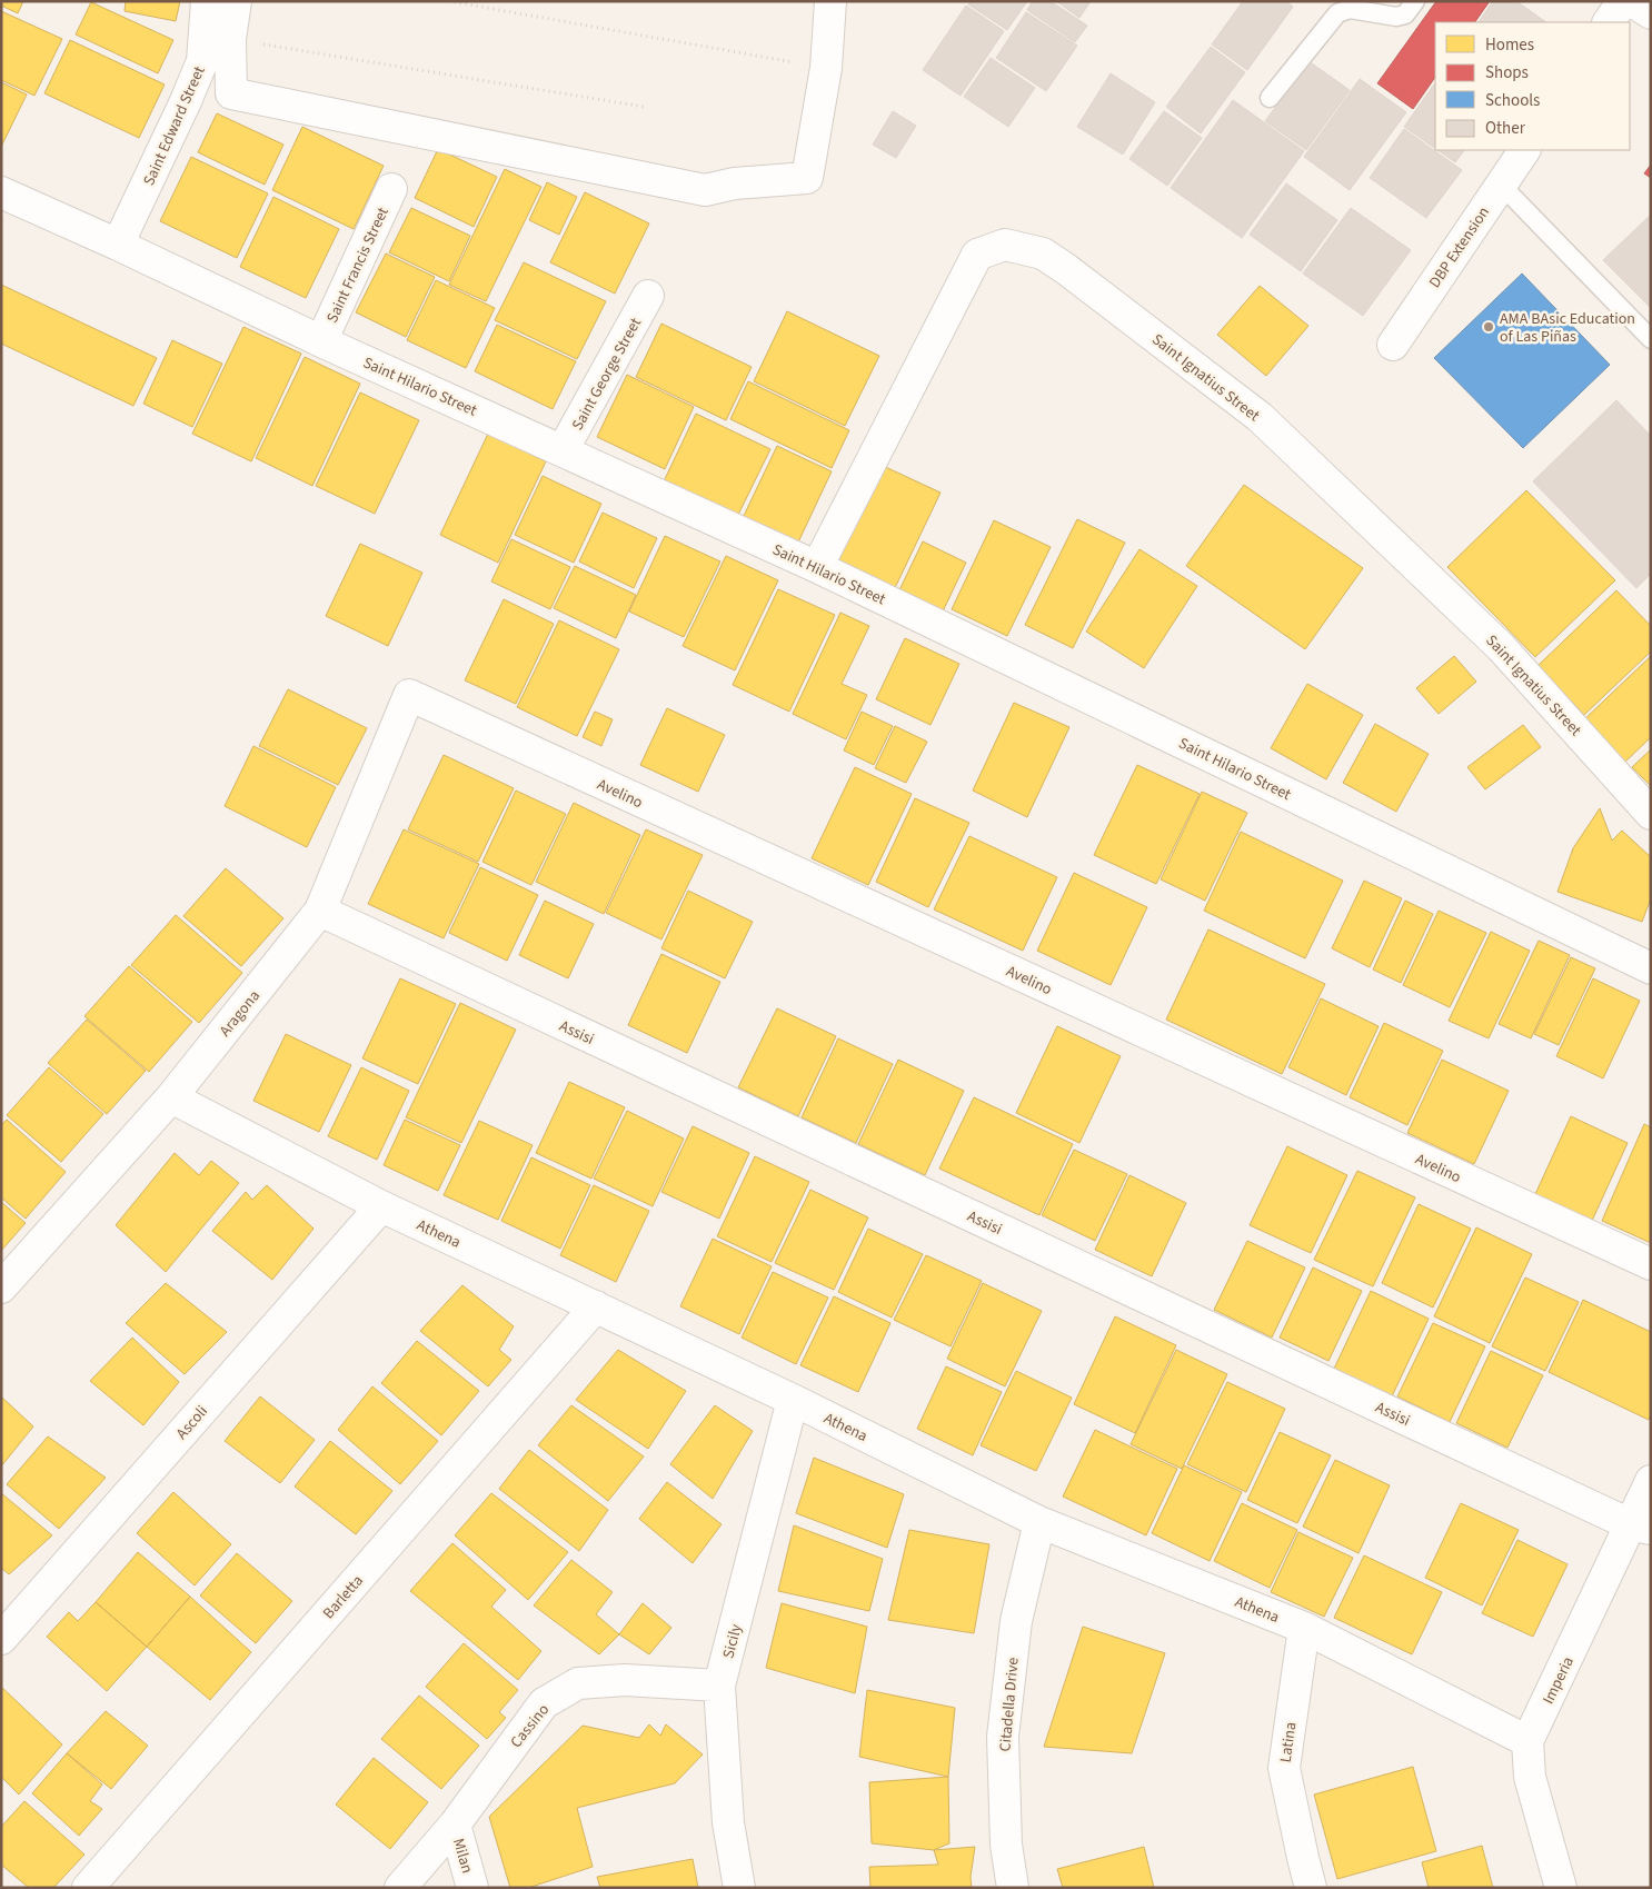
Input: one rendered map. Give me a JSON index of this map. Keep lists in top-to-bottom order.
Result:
{
  "streets": {
    "street": [
      "Saint Edward Street",
      "DBP Extension",
      "Saint Francis Street",
      "Saint George Street",
      "Saint Ignatius Street",
      "Saint Hilario Street",
      "Avelino",
      "Aragona",
      "Assisi",
      "Athena",
      "Ascoli",
      "Barletta",
      "Sicily",
      "Imperia",
      "Citadella Drive",
      "Cassino",
      "Latina",
      "Milan"
    ]
  },
  "crossings": [
    ["Saint Edward Street", "Saint Hilario Street"],
    ["Saint Francis Street", "Saint Hilario Street"],
    ["Saint George Street", "Saint Hilario Street"],
    ["Saint Ignatius Street", "Saint Hilario Street"],
    ["Avelino", "Aragona"],
    ["Aragona", "Assisi"],
    ["Aragona", "Athena"],
    ["Assisi", "Imperia"],
    ["Athena", "Ascoli"],
    ["Athena", "Barletta"],
    ["Athena", "Sicily"],
    ["Athena", "Imperia"],
    ["Athena", "Citadella Drive"],
    ["Athena", "Latina"],
    ["Sicily", "Cassino"],
    ["Cassino", "Milan"]
  ],
  "places": ["AMA BAsic Education of Las Piñas"],
  "legend": [
    "Homes",
    "Shops",
    "Schools",
    "Other"
  ]
}
